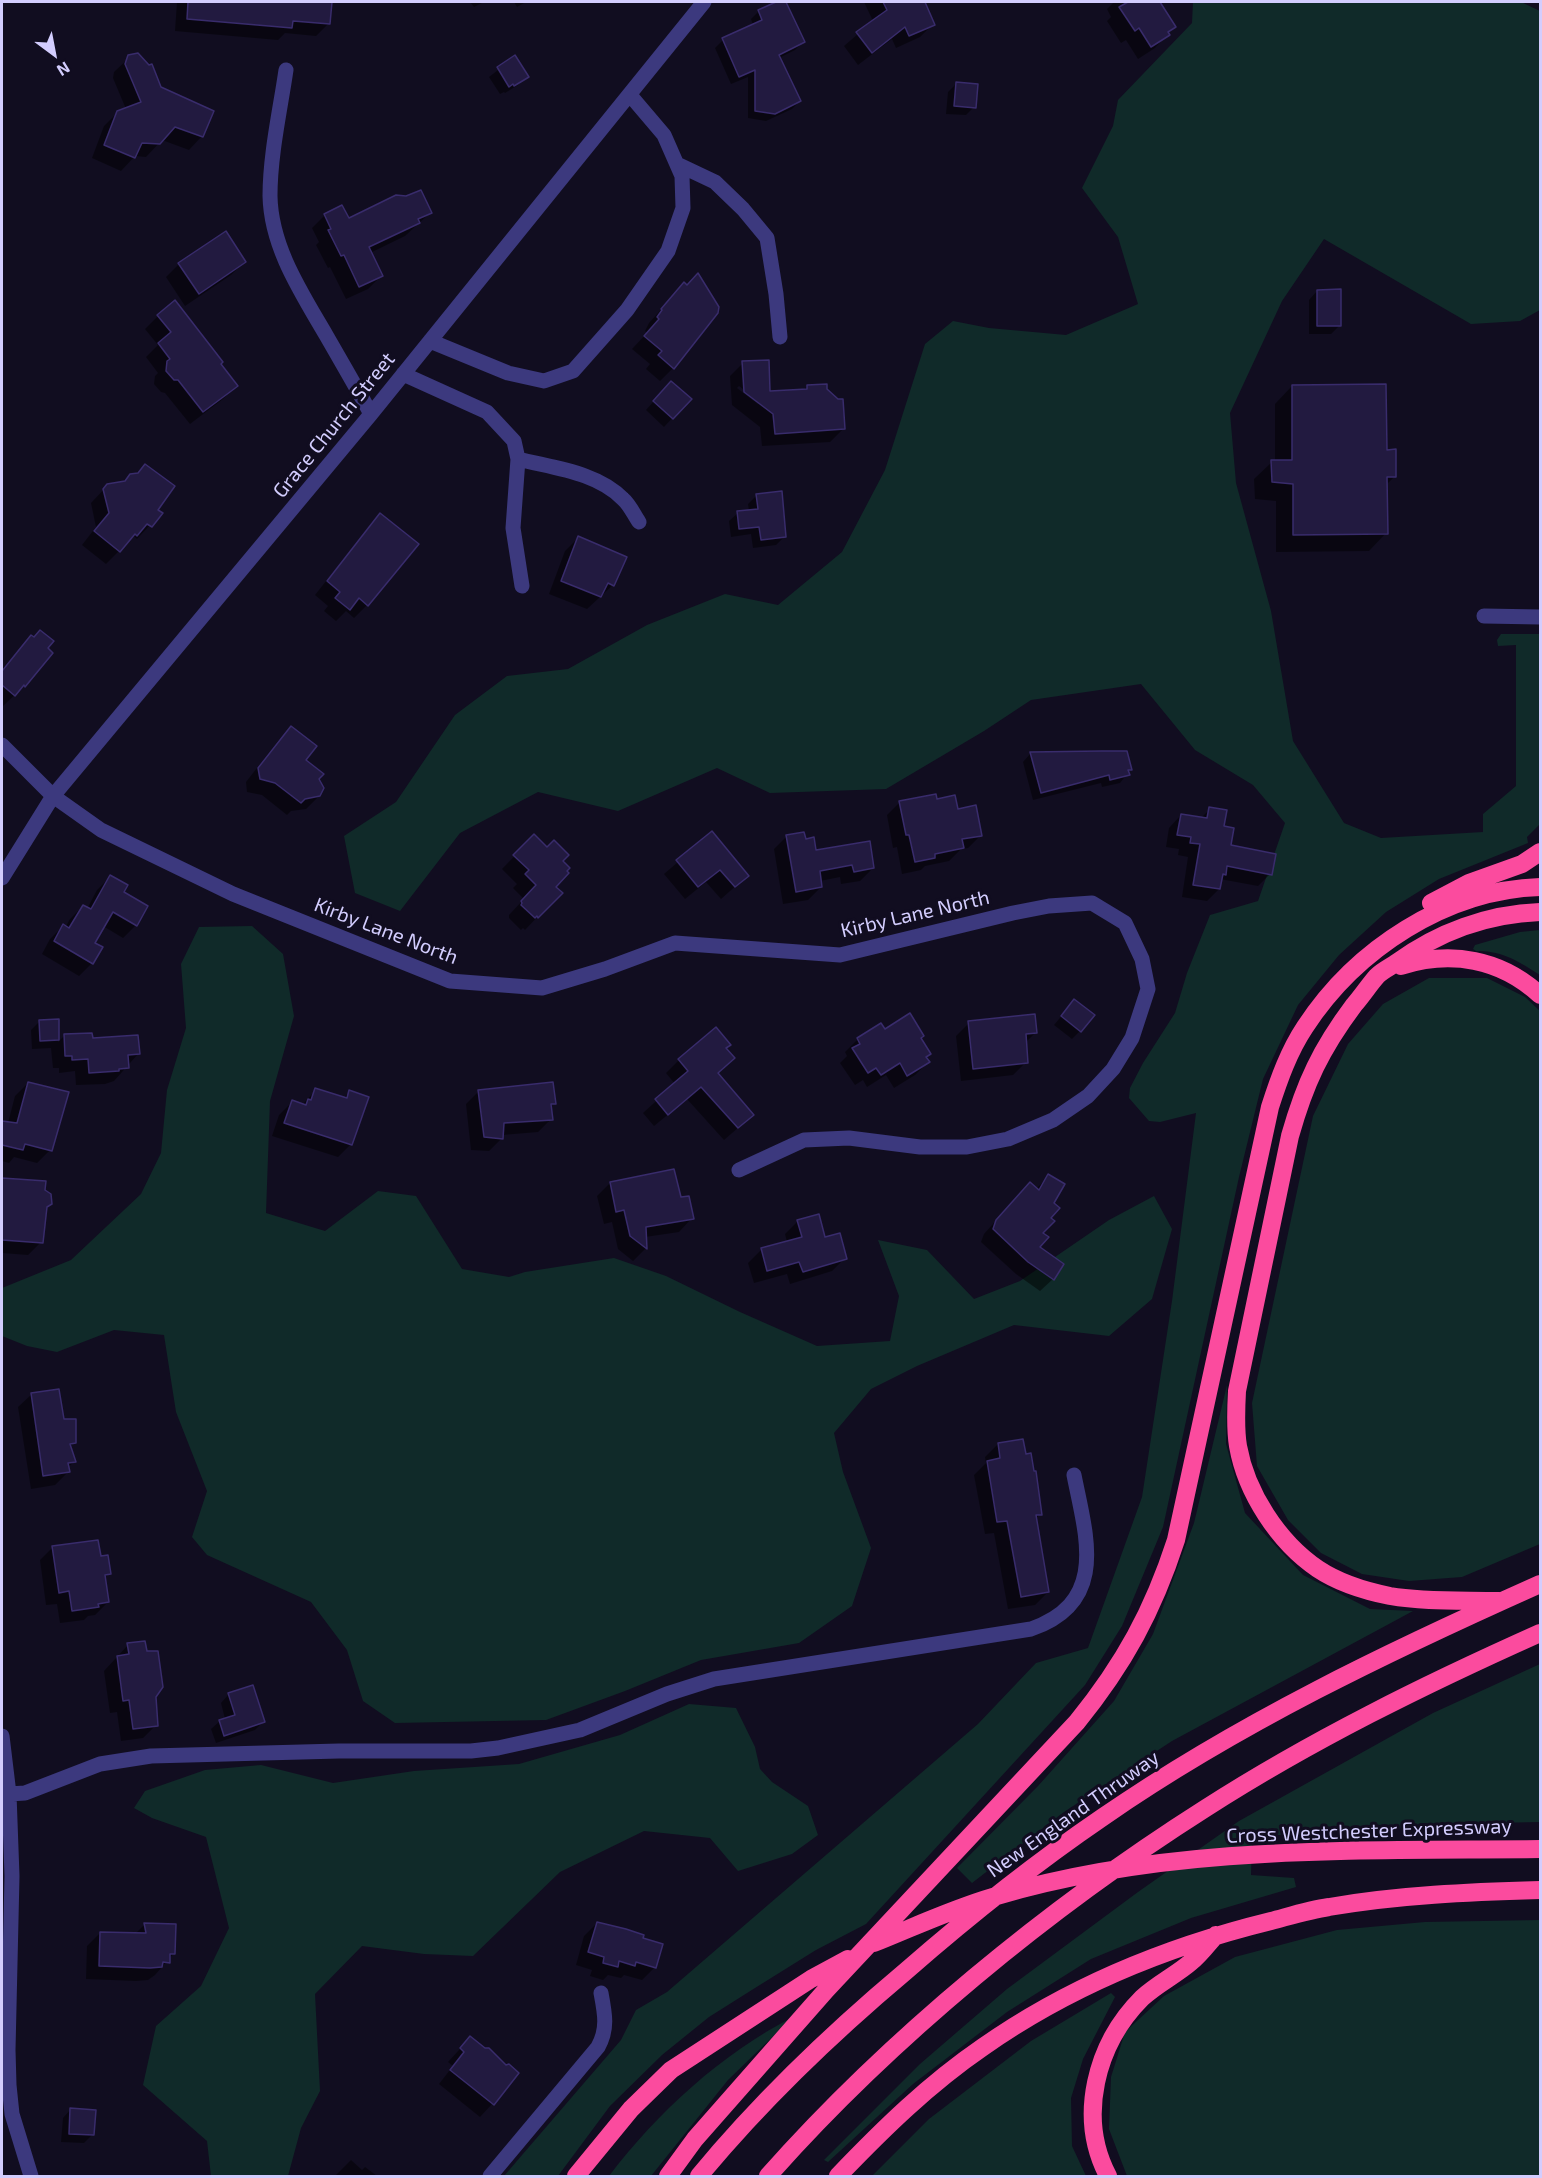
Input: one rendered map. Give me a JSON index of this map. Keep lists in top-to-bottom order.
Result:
{
  "streets": {
    "highway": ["New England Thruway", "Cross Westchester Expressway"],
    "street": ["Grace Church Street", "Kirby Lane North"]
  },
  "crossings": [
    ["Grace Church Street", "Kirby Lane North"]
  ],
  "north": "bottom right"
}
